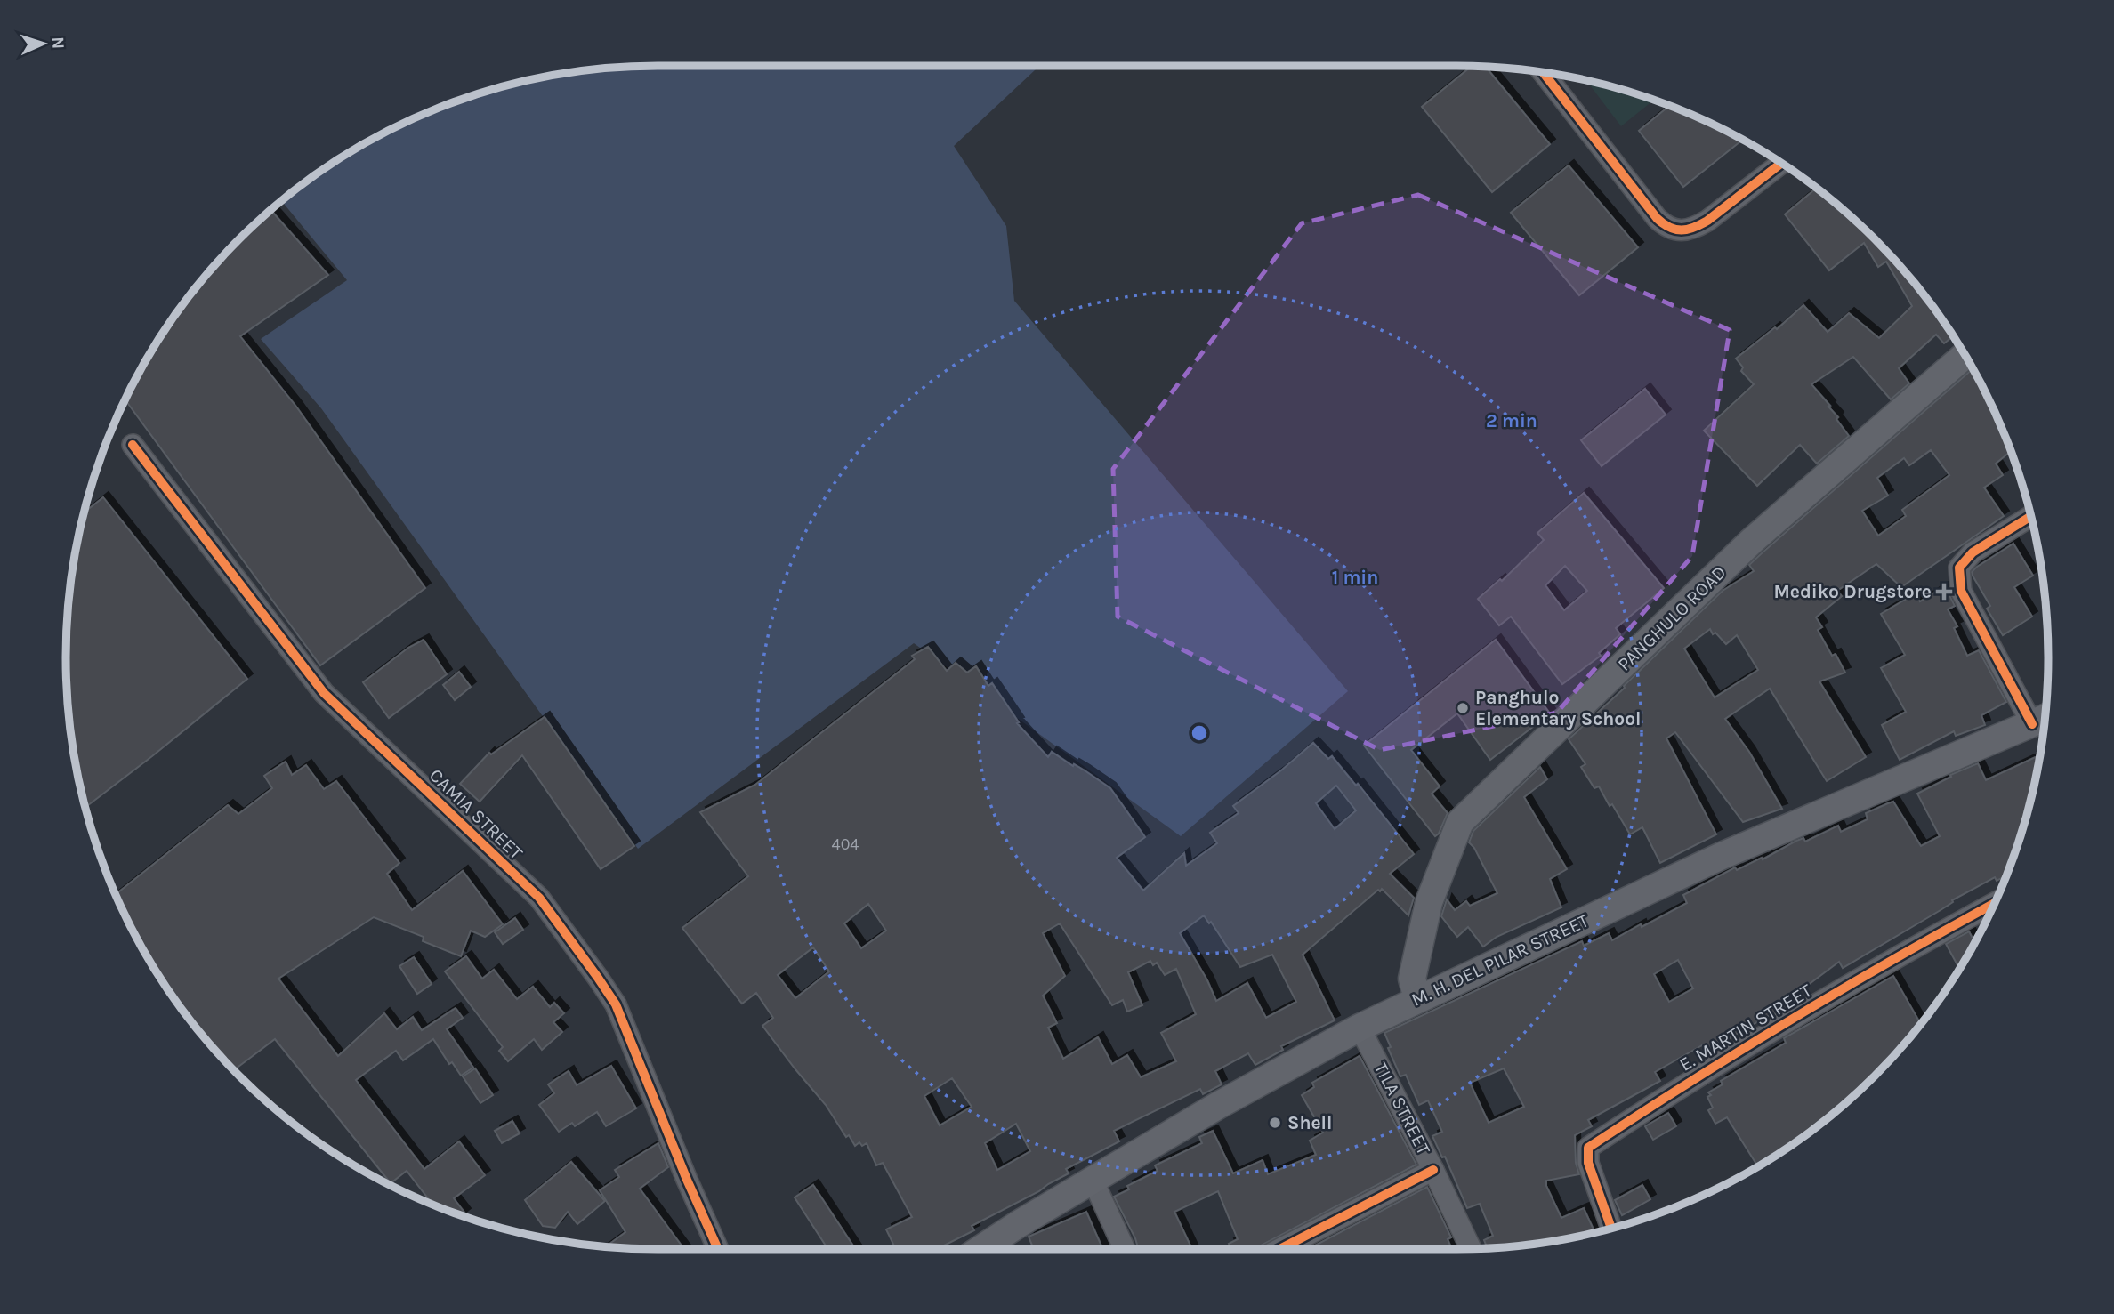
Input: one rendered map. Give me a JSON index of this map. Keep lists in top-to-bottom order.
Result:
{
  "streets": {
    "main road": ["PANGHULO ROAD", "M. H. DEL PILAR STREET"],
    "street": ["CAMIA STREET", "E. MARTIN STREET", "TILA STREET"]
  },
  "crossings": [
    ["PANGHULO ROAD", "M. H. DEL PILAR STREET"],
    ["M. H. DEL PILAR STREET", "TILA STREET"]
  ],
  "places": {
    "health": ["Mediko Drugstore"],
    "other": ["Panghulo Elementary School", "Shell"]
  },
  "house_numbers": ["404"],
  "north": "right",
  "rings": ["2 min", "1 min"]
}
